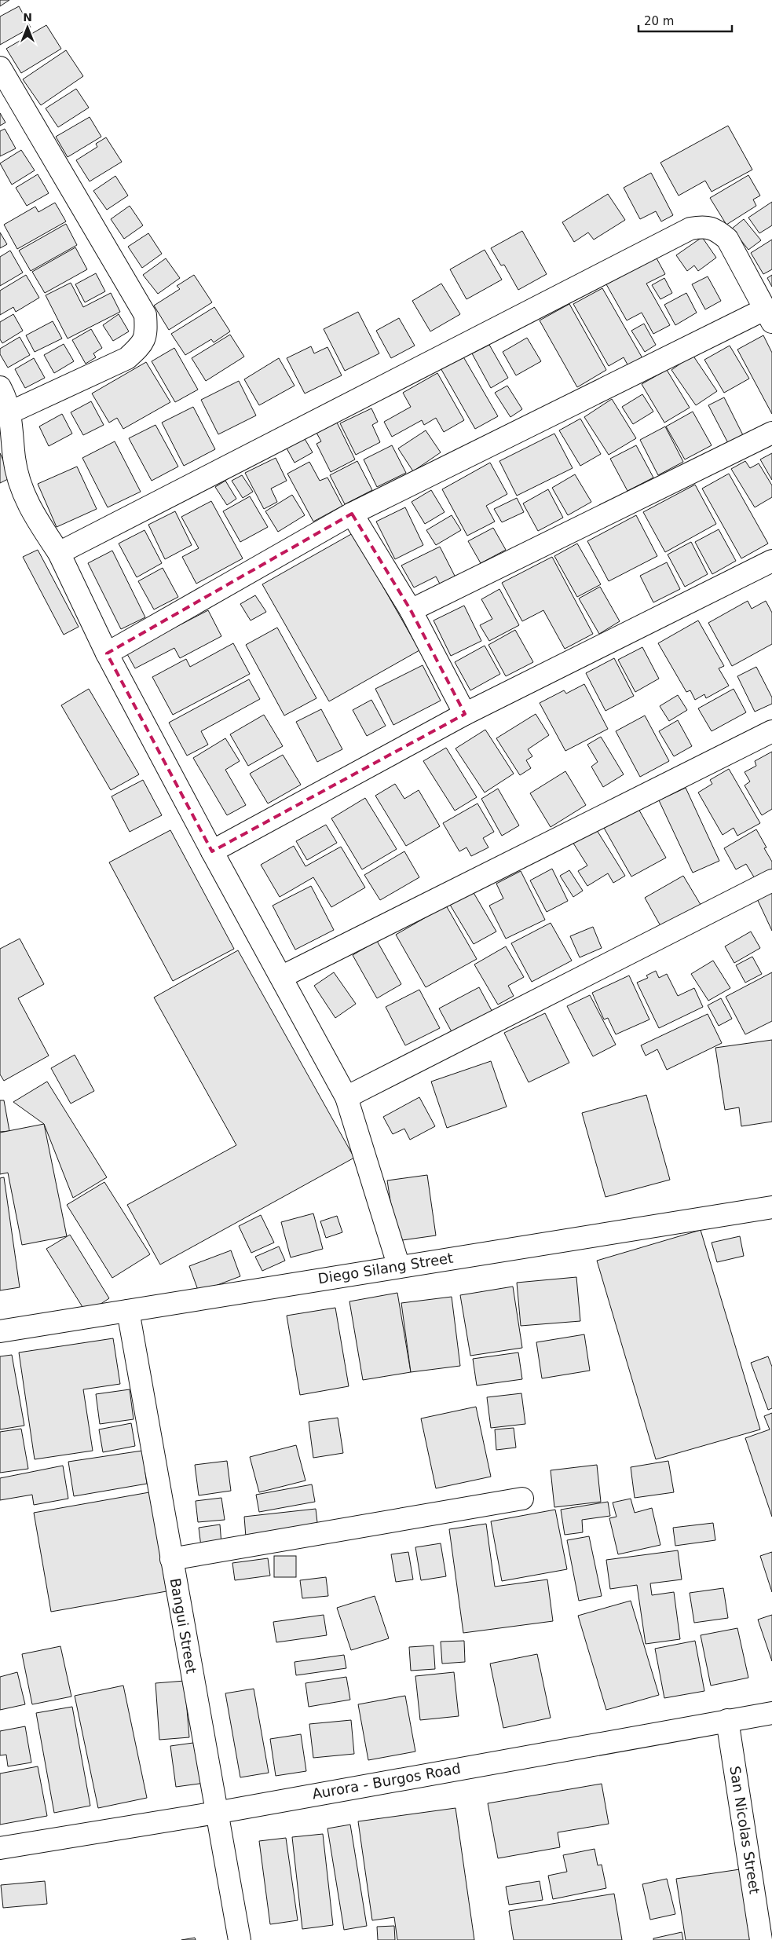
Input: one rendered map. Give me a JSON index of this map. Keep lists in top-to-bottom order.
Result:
{
  "streets": {
    "street": [
      "Diego Silang Street",
      "Bangui Street",
      "Aurora - Burgos Road",
      "San Nicolas Street"
    ]
  },
  "crossings": [
    ["Diego Silang Street", "Bangui Street"],
    ["Bangui Street", "Aurora - Burgos Road"],
    ["Aurora - Burgos Road", "San Nicolas Street"]
  ],
  "scale_bar": "20 m",
  "north": "top"
}
